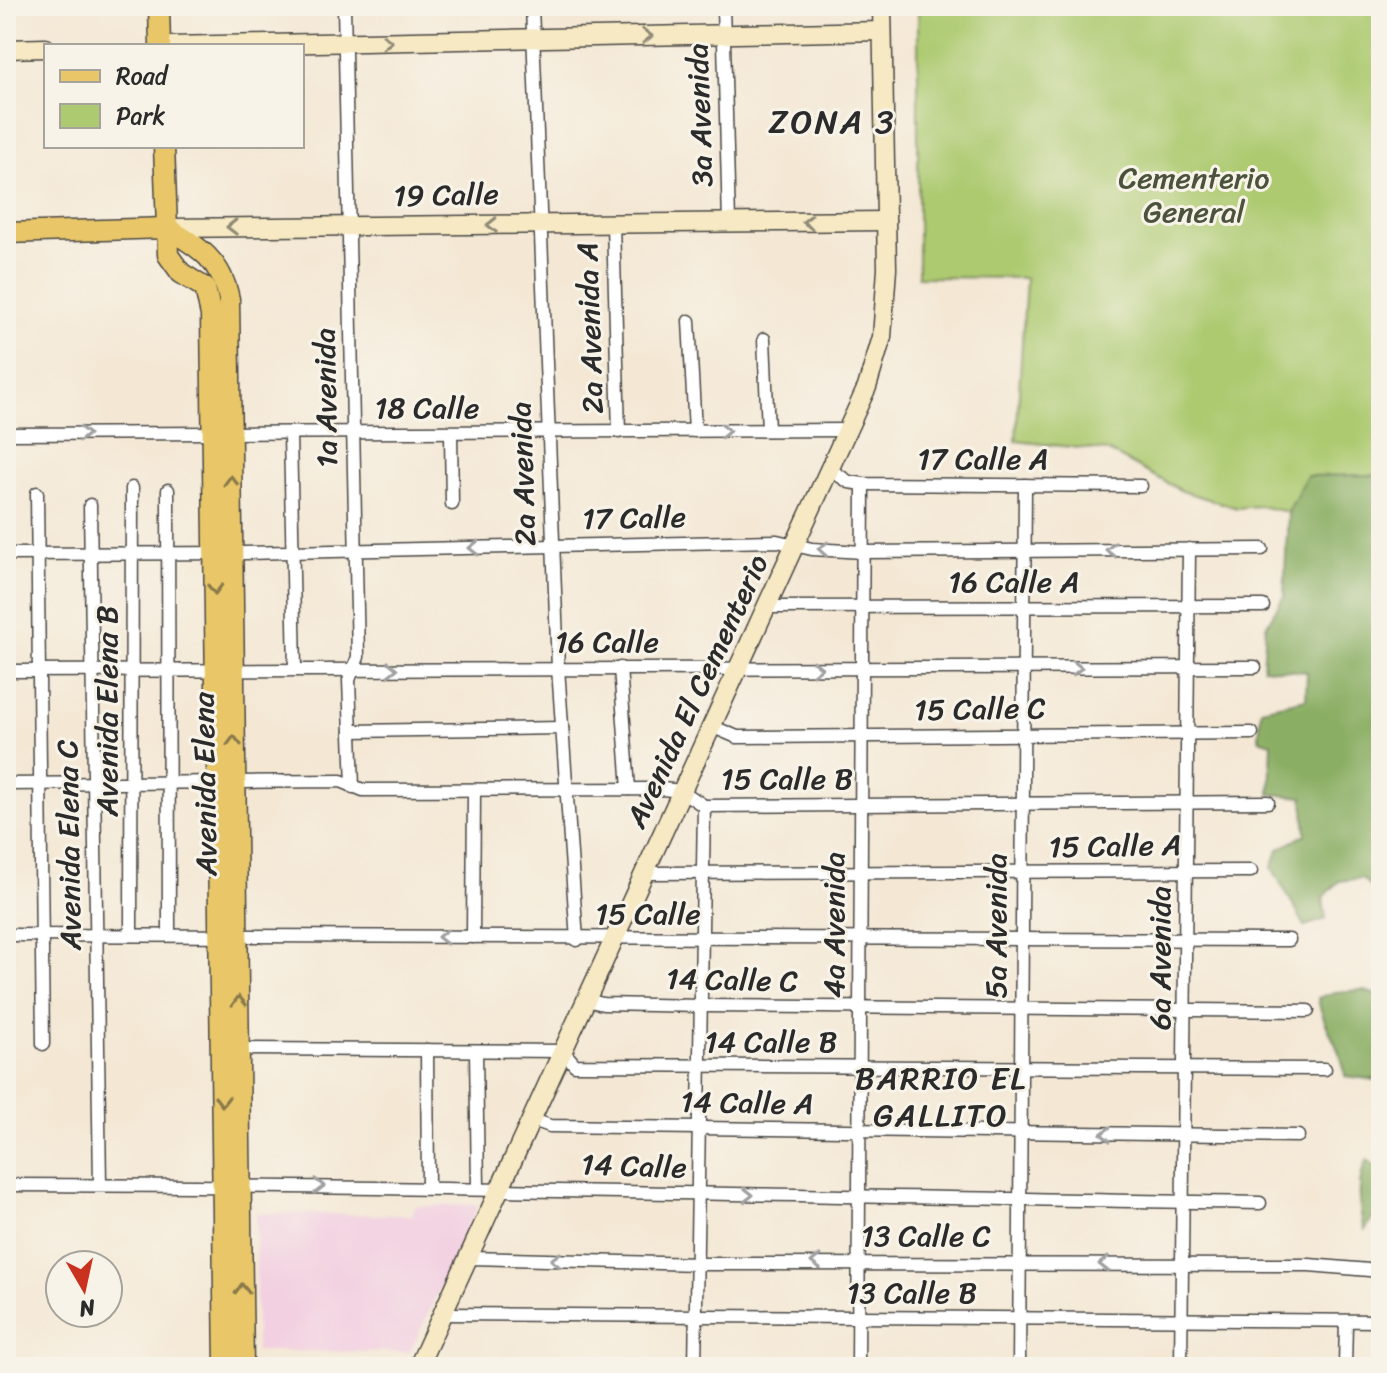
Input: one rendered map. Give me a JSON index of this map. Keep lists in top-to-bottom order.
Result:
{
  "streets": {
    "main road": ["19 Calle", "Avenida El Cementerio", "Avenida Elena"],
    "street": [
      "3a Avenida",
      "2a Avenida A",
      "1a Avenida",
      "18 Calle",
      "17 Calle A",
      "2a Avenida",
      "17 Calle",
      "16 Calle A",
      "16 Calle",
      "15 Calle C",
      "Avenida Elena B",
      "15 Calle B",
      "Avenida Elena C",
      "15 Calle A",
      "15 Calle",
      "4a Avenida",
      "5a Avenida",
      "6a Avenida",
      "14 Calle C",
      "14 Calle B",
      "14 Calle A",
      "14 Calle",
      "13 Calle C",
      "13 Calle B"
    ]
  },
  "crossings": [
    ["3a Avenida", "19 Calle"],
    ["19 Calle", "2a Avenida A"],
    ["19 Calle", "1a Avenida"],
    ["19 Calle", "2a Avenida"],
    ["19 Calle", "Avenida El Cementerio"],
    ["19 Calle", "Avenida Elena"],
    ["2a Avenida A", "18 Calle"],
    ["1a Avenida", "18 Calle"],
    ["1a Avenida", "17 Calle"],
    ["1a Avenida", "16 Calle"],
    ["1a Avenida", "15 Calle B"],
    ["18 Calle", "2a Avenida"],
    ["18 Calle", "Avenida El Cementerio"],
    ["18 Calle", "Avenida Elena"],
    ["17 Calle A", "Avenida El Cementerio"],
    ["17 Calle A", "4a Avenida"],
    ["17 Calle A", "5a Avenida"],
    ["2a Avenida", "17 Calle"],
    ["2a Avenida", "16 Calle"],
    ["2a Avenida", "15 Calle B"],
    ["2a Avenida", "15 Calle"],
    ["17 Calle", "Avenida El Cementerio"],
    ["17 Calle", "Avenida Elena B"],
    ["17 Calle", "Avenida Elena"],
    ["17 Calle", "Avenida Elena C"],
    ["17 Calle", "4a Avenida"],
    ["17 Calle", "5a Avenida"],
    ["17 Calle", "6a Avenida"],
    ["16 Calle A", "Avenida El Cementerio"],
    ["16 Calle A", "4a Avenida"],
    ["16 Calle A", "5a Avenida"],
    ["16 Calle A", "6a Avenida"],
    ["16 Calle", "Avenida El Cementerio"],
    ["16 Calle", "Avenida Elena B"],
    ["16 Calle", "Avenida Elena"],
    ["16 Calle", "Avenida Elena C"],
    ["16 Calle", "4a Avenida"],
    ["16 Calle", "5a Avenida"],
    ["16 Calle", "6a Avenida"],
    ["Avenida El Cementerio", "15 Calle C"],
    ["Avenida El Cementerio", "15 Calle B"],
    ["Avenida El Cementerio", "15 Calle A"],
    ["Avenida El Cementerio", "15 Calle"],
    ["Avenida El Cementerio", "14 Calle C"],
    ["Avenida El Cementerio", "14 Calle B"],
    ["Avenida El Cementerio", "14 Calle A"],
    ["Avenida El Cementerio", "14 Calle"],
    ["Avenida El Cementerio", "13 Calle C"],
    ["Avenida El Cementerio", "13 Calle B"],
    ["15 Calle C", "4a Avenida"],
    ["15 Calle C", "5a Avenida"],
    ["15 Calle C", "6a Avenida"],
    ["Avenida Elena B", "15 Calle"],
    ["15 Calle B", "Avenida Elena"],
    ["15 Calle B", "4a Avenida"],
    ["15 Calle B", "5a Avenida"],
    ["15 Calle B", "6a Avenida"],
    ["Avenida Elena", "15 Calle"],
    ["Avenida Elena", "14 Calle B"],
    ["Avenida Elena", "14 Calle"],
    ["Avenida Elena C", "15 Calle"],
    ["Avenida Elena C", "14 Calle"],
    ["15 Calle A", "4a Avenida"],
    ["15 Calle A", "5a Avenida"],
    ["15 Calle A", "6a Avenida"],
    ["15 Calle", "4a Avenida"],
    ["15 Calle", "5a Avenida"],
    ["15 Calle", "6a Avenida"],
    ["4a Avenida", "14 Calle C"],
    ["4a Avenida", "14 Calle B"],
    ["4a Avenida", "14 Calle A"],
    ["4a Avenida", "14 Calle"],
    ["4a Avenida", "13 Calle C"],
    ["4a Avenida", "13 Calle B"],
    ["5a Avenida", "14 Calle C"],
    ["5a Avenida", "14 Calle B"],
    ["5a Avenida", "14 Calle A"],
    ["5a Avenida", "14 Calle"],
    ["5a Avenida", "13 Calle C"],
    ["5a Avenida", "13 Calle B"],
    ["6a Avenida", "14 Calle C"],
    ["6a Avenida", "14 Calle B"],
    ["6a Avenida", "14 Calle A"],
    ["6a Avenida", "14 Calle"],
    ["6a Avenida", "13 Calle C"],
    ["6a Avenida", "13 Calle B"]
  ],
  "one_way": ["19 Calle", "13 Calle C"],
  "districts": ["ZONA 3", "BARRIO EL GALLITO"],
  "parks": ["Cementerio General"],
  "legend": ["Road", "Park"],
  "north": "bottom"
}
